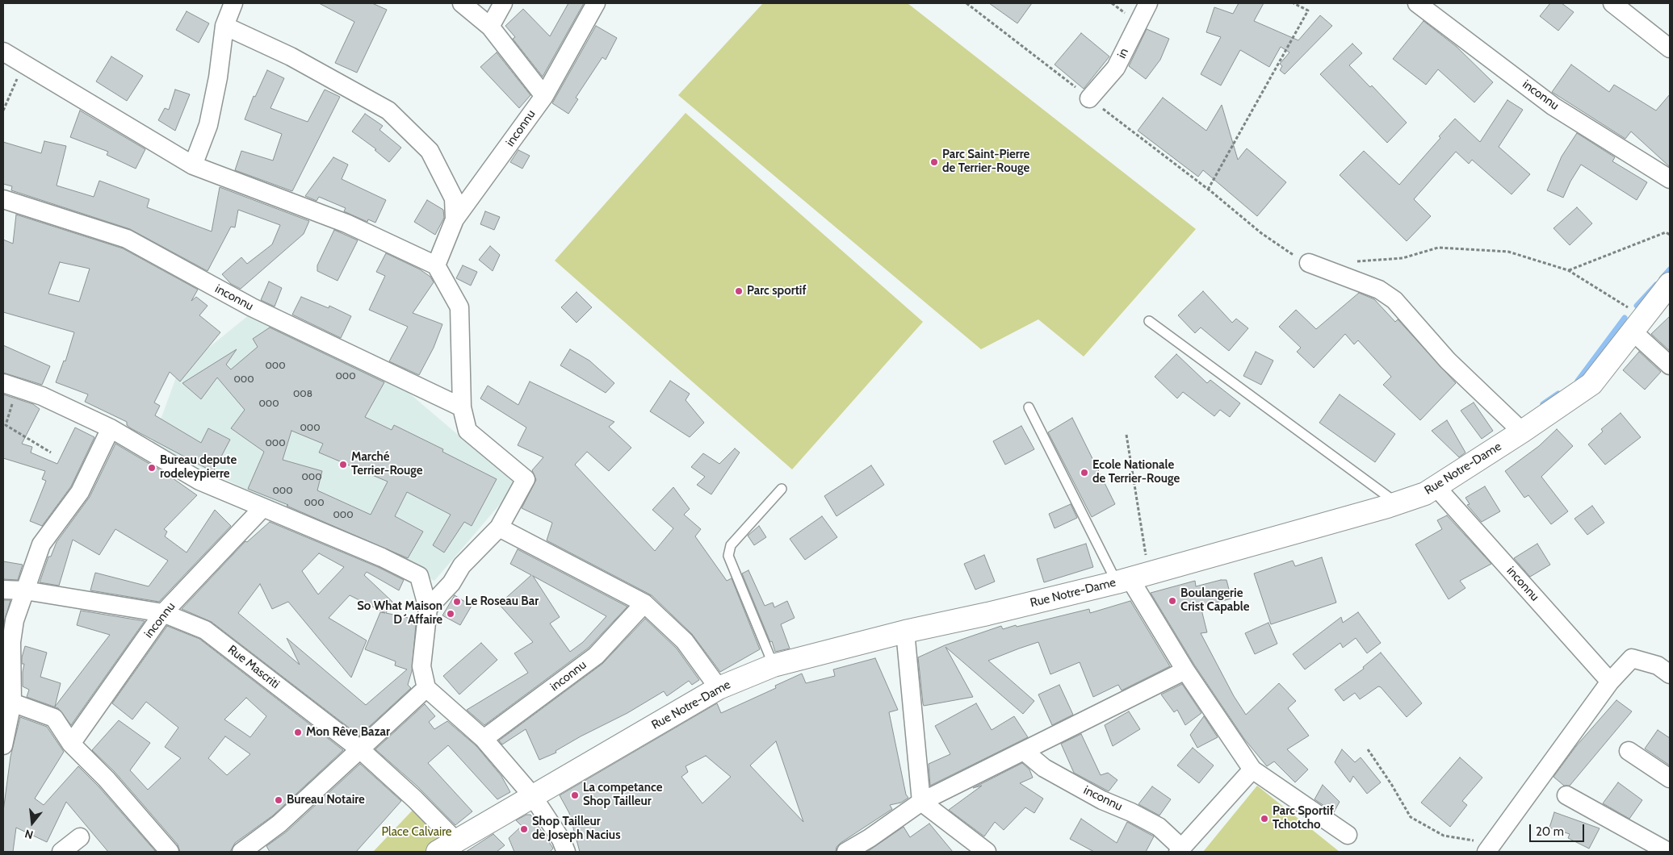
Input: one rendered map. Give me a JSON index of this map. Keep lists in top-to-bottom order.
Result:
{
  "streets": {
    "street": [
      "in",
      "inconnu",
      "Rue Notre-Dame",
      "Rue Mascriti"
    ]
  },
  "crossings": [
    ["inconnu", "Rue Notre-Dame"],
    ["inconnu", "Rue Mascriti"],
    ["Rue Notre-Dame", "Rue Mascriti"]
  ],
  "parks": ["Place Calvaire"],
  "places": [
    "Parc Saint-Pierre de Terrier-Rouge",
    "Parc sportif",
    "Marché Terrier-Rouge",
    "Bureau depute rodeleypierre",
    "Ecole Nationale de Terrier-Rouge",
    "Boulangerie Crist Capable",
    "Le Roseau Bar",
    "So What Maison D´Affaire",
    "Mon Rêve Bazar",
    "La competance Shop Tailleur",
    "Bureau Notaire",
    "Parc Sportif Tchotcho",
    "Shop Tailleur de Joseph Nacius"
  ],
  "house_numbers": [
    "000",
    "000",
    "000",
    "008",
    "000",
    "000",
    "000",
    "000",
    "000",
    "000",
    "000"
  ],
  "scale_bar": "20 m",
  "north": "bottom"
}
